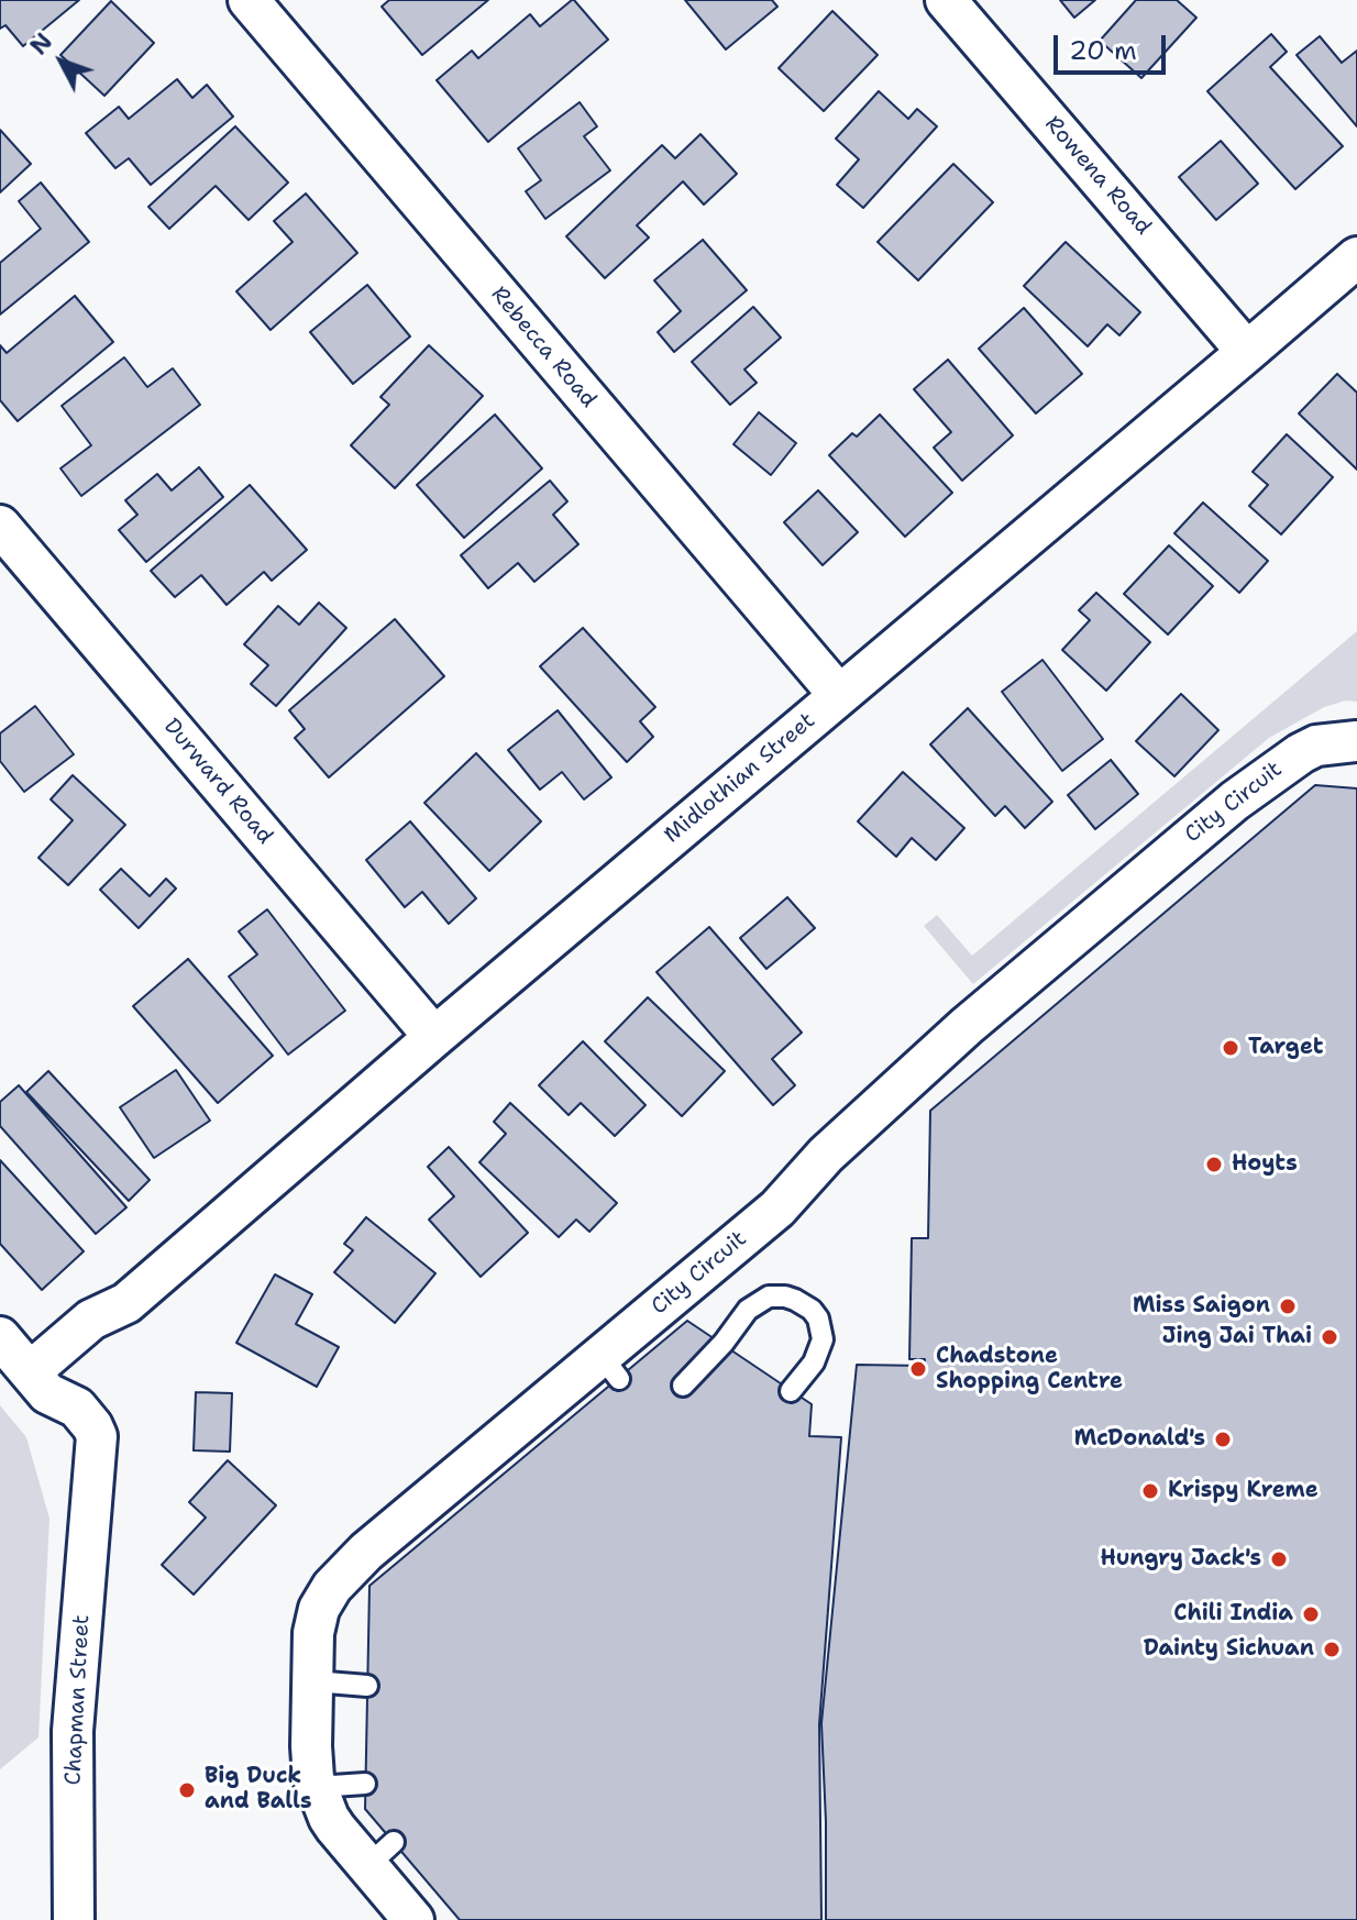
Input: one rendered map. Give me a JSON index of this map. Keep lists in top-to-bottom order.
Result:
{
  "streets": {
    "street": [
      "Rowena Road",
      "Rebecca Road",
      "Midlothian Street",
      "Durward Road",
      "City Circuit",
      "Chapman Street"
    ]
  },
  "crossings": [
    ["Rowena Road", "Midlothian Street"],
    ["Rebecca Road", "Midlothian Street"],
    ["Midlothian Street", "Durward Road"],
    ["Midlothian Street", "Chapman Street"]
  ],
  "places": [
    "Target",
    "Hoyts",
    "Miss Saigon",
    "Jing Jai Thai",
    "Chadstone Shopping Centre",
    "McDonald's",
    "Krispy Kreme",
    "Hungry Jack's",
    "Chili India",
    "Dainty Sichuan",
    "Big Duck and Balls"
  ],
  "scale_bar": "20 m",
  "north": "top left"
}
